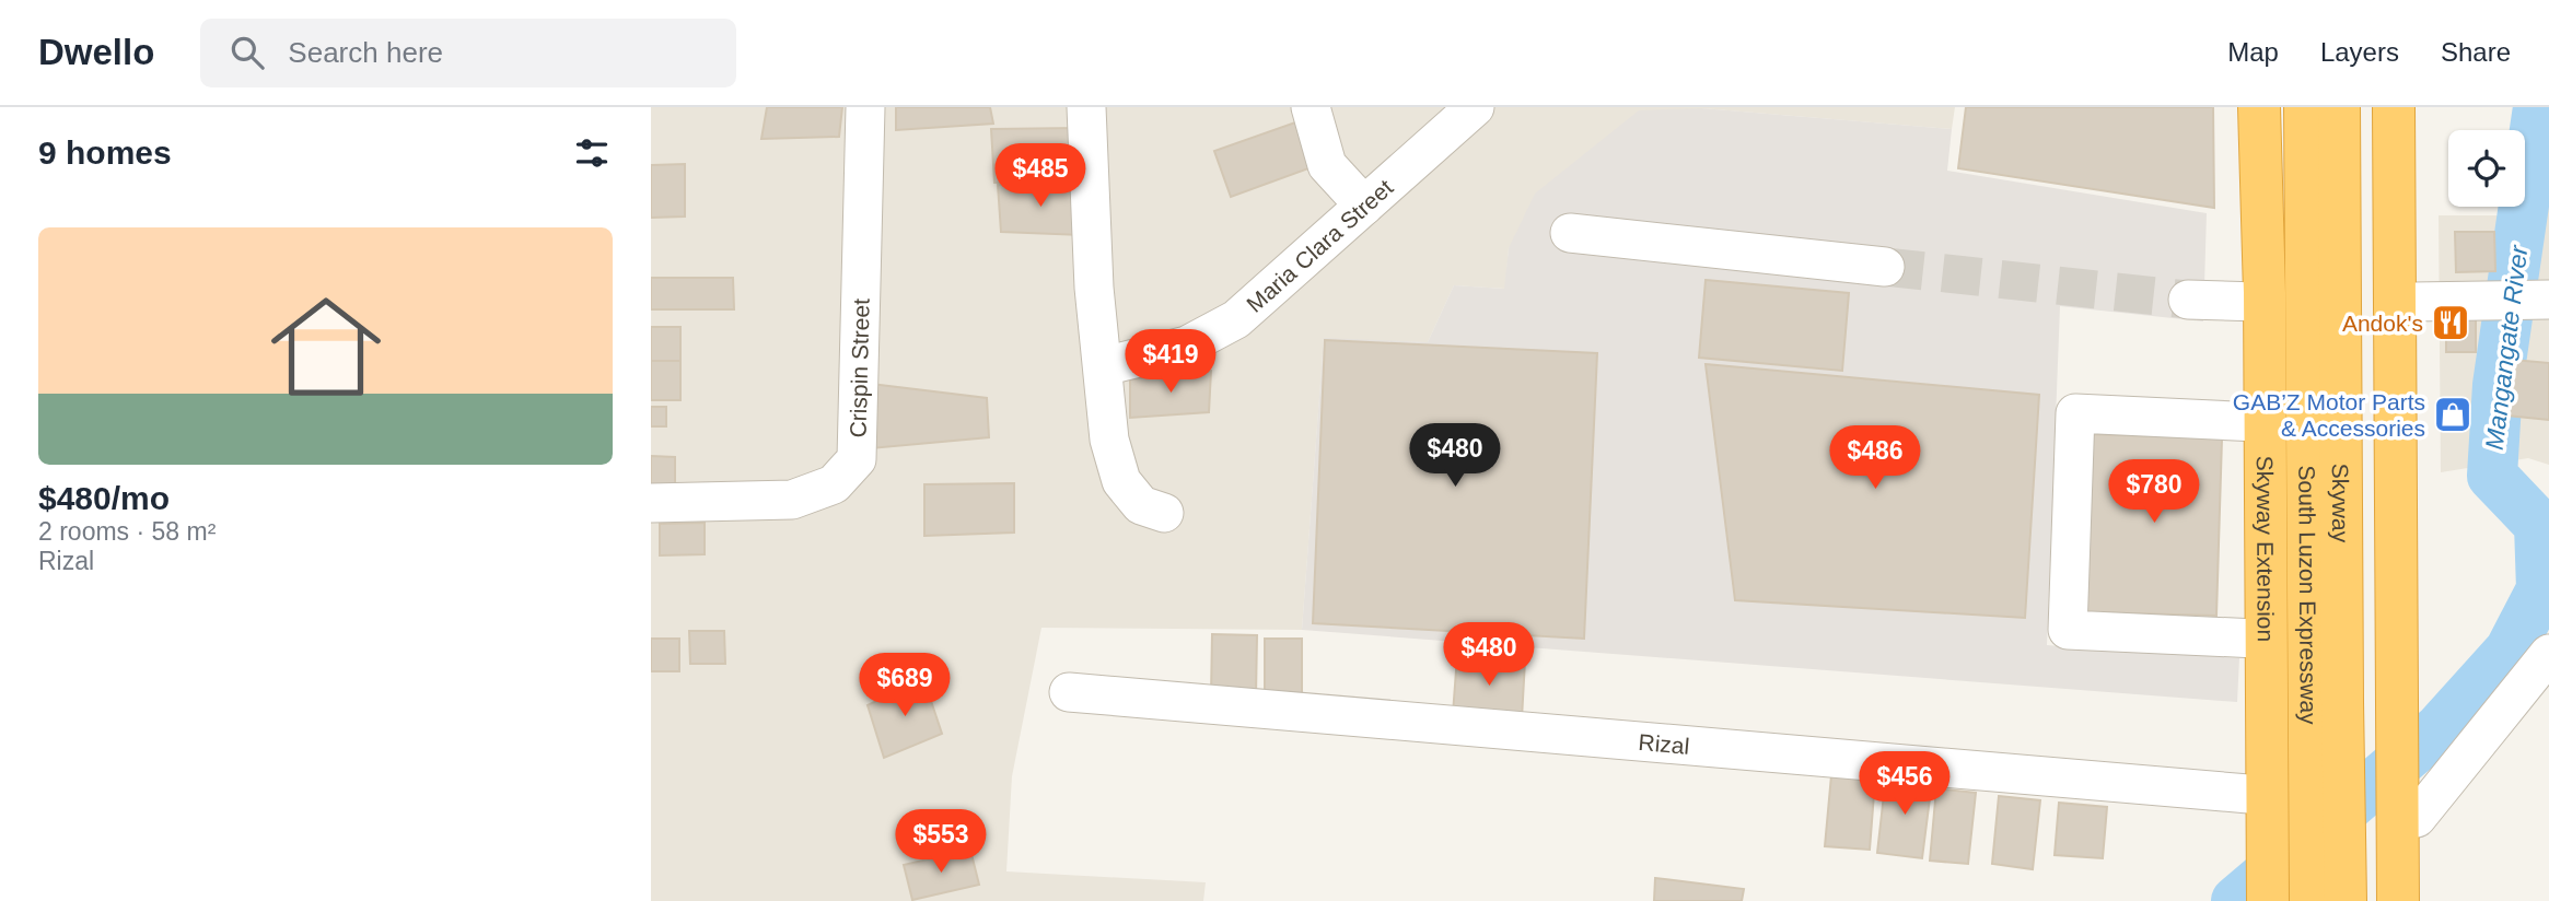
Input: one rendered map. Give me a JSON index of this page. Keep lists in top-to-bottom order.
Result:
{
  "streets": {
    "highway": ["Skyway", "Skyway Extension", "South Luzon Expressway"],
    "street": ["Maria Clara Street", "Crispin Street", "Rizal"]
  },
  "crossings": [
    ["Skyway", "South Luzon Expressway"]
  ],
  "water": ["Mangangate River"],
  "places": {
    "restaurant": ["Andok's"],
    "shop": ["GAB’Z Motor Parts & Accessories"]
  },
  "page": {
    "header": "Dwello",
    "search": "Search here",
    "nav": ["Map", "Layers", "Share"],
    "heading": "9 homes",
    "price": [
      "$485",
      "$419",
      "$480",
      "$486",
      "$780",
      "$480",
      "$689",
      "$456",
      "$553"
    ],
    "list": [
      {
        "name": "$480/mo",
        "note": "2 rooms · 58 m² · Rizal"
      }
    ]
  }
}
